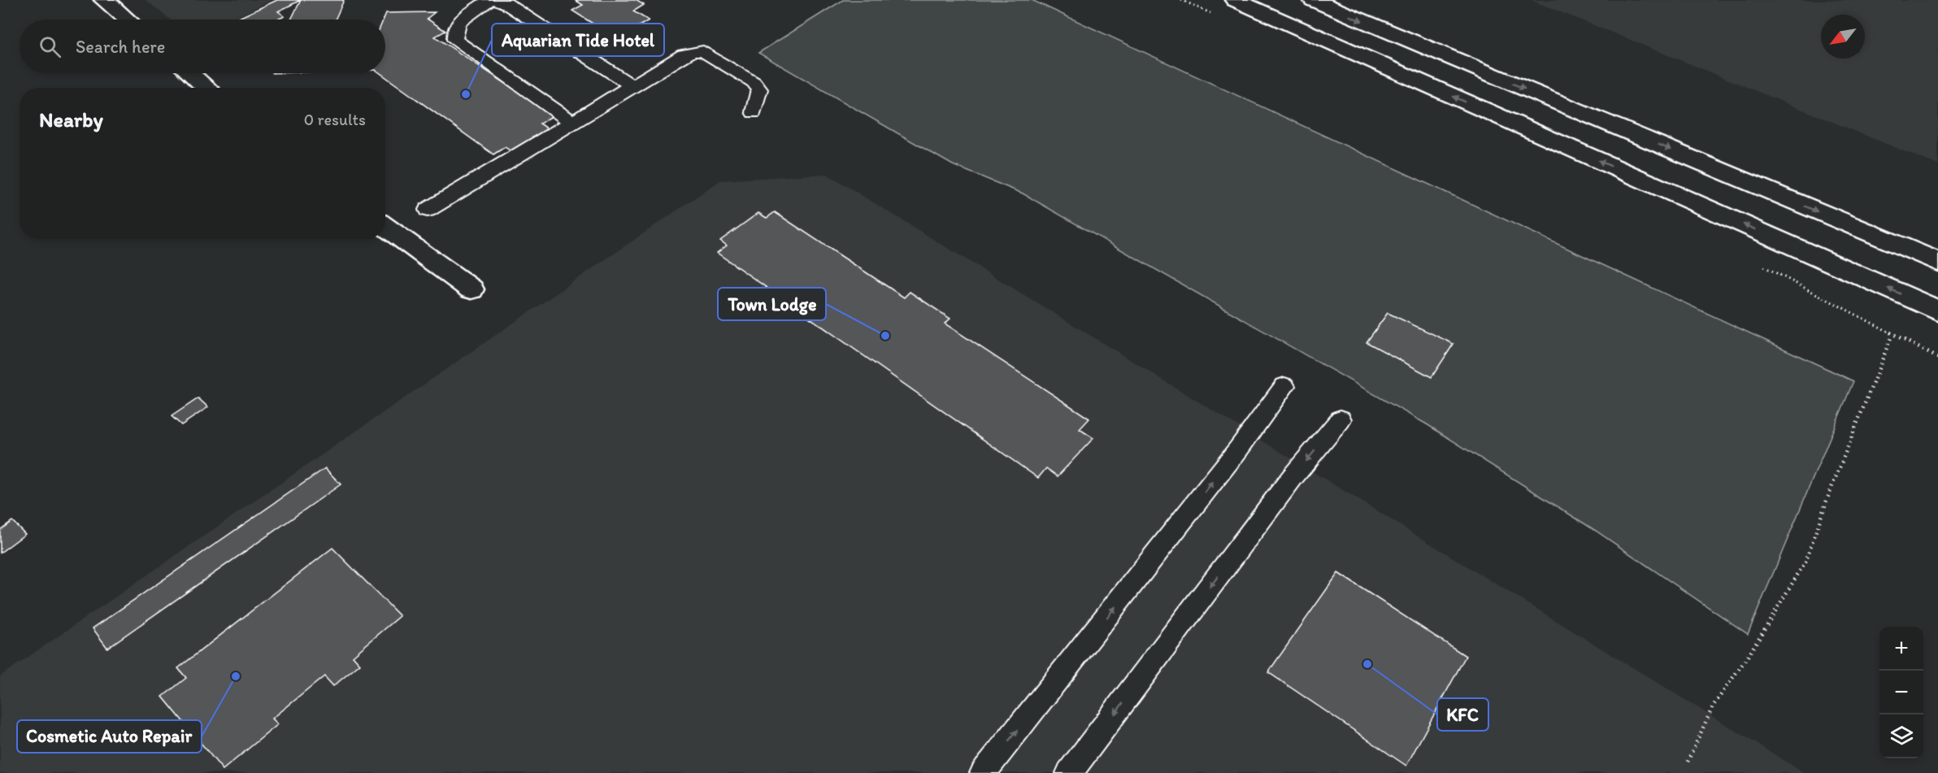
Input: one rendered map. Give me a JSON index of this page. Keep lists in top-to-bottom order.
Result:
{
  "places": [
    "Aquarian Tide Hotel",
    "Town Lodge",
    "KFC",
    "Cosmetic Auto Repair"
  ],
  "north": "bottom left",
  "page": {
    "search": "Search here",
    "heading": ["Nearby", "0 results"],
    "map_buttons": ["+", "−"]
  }
}
